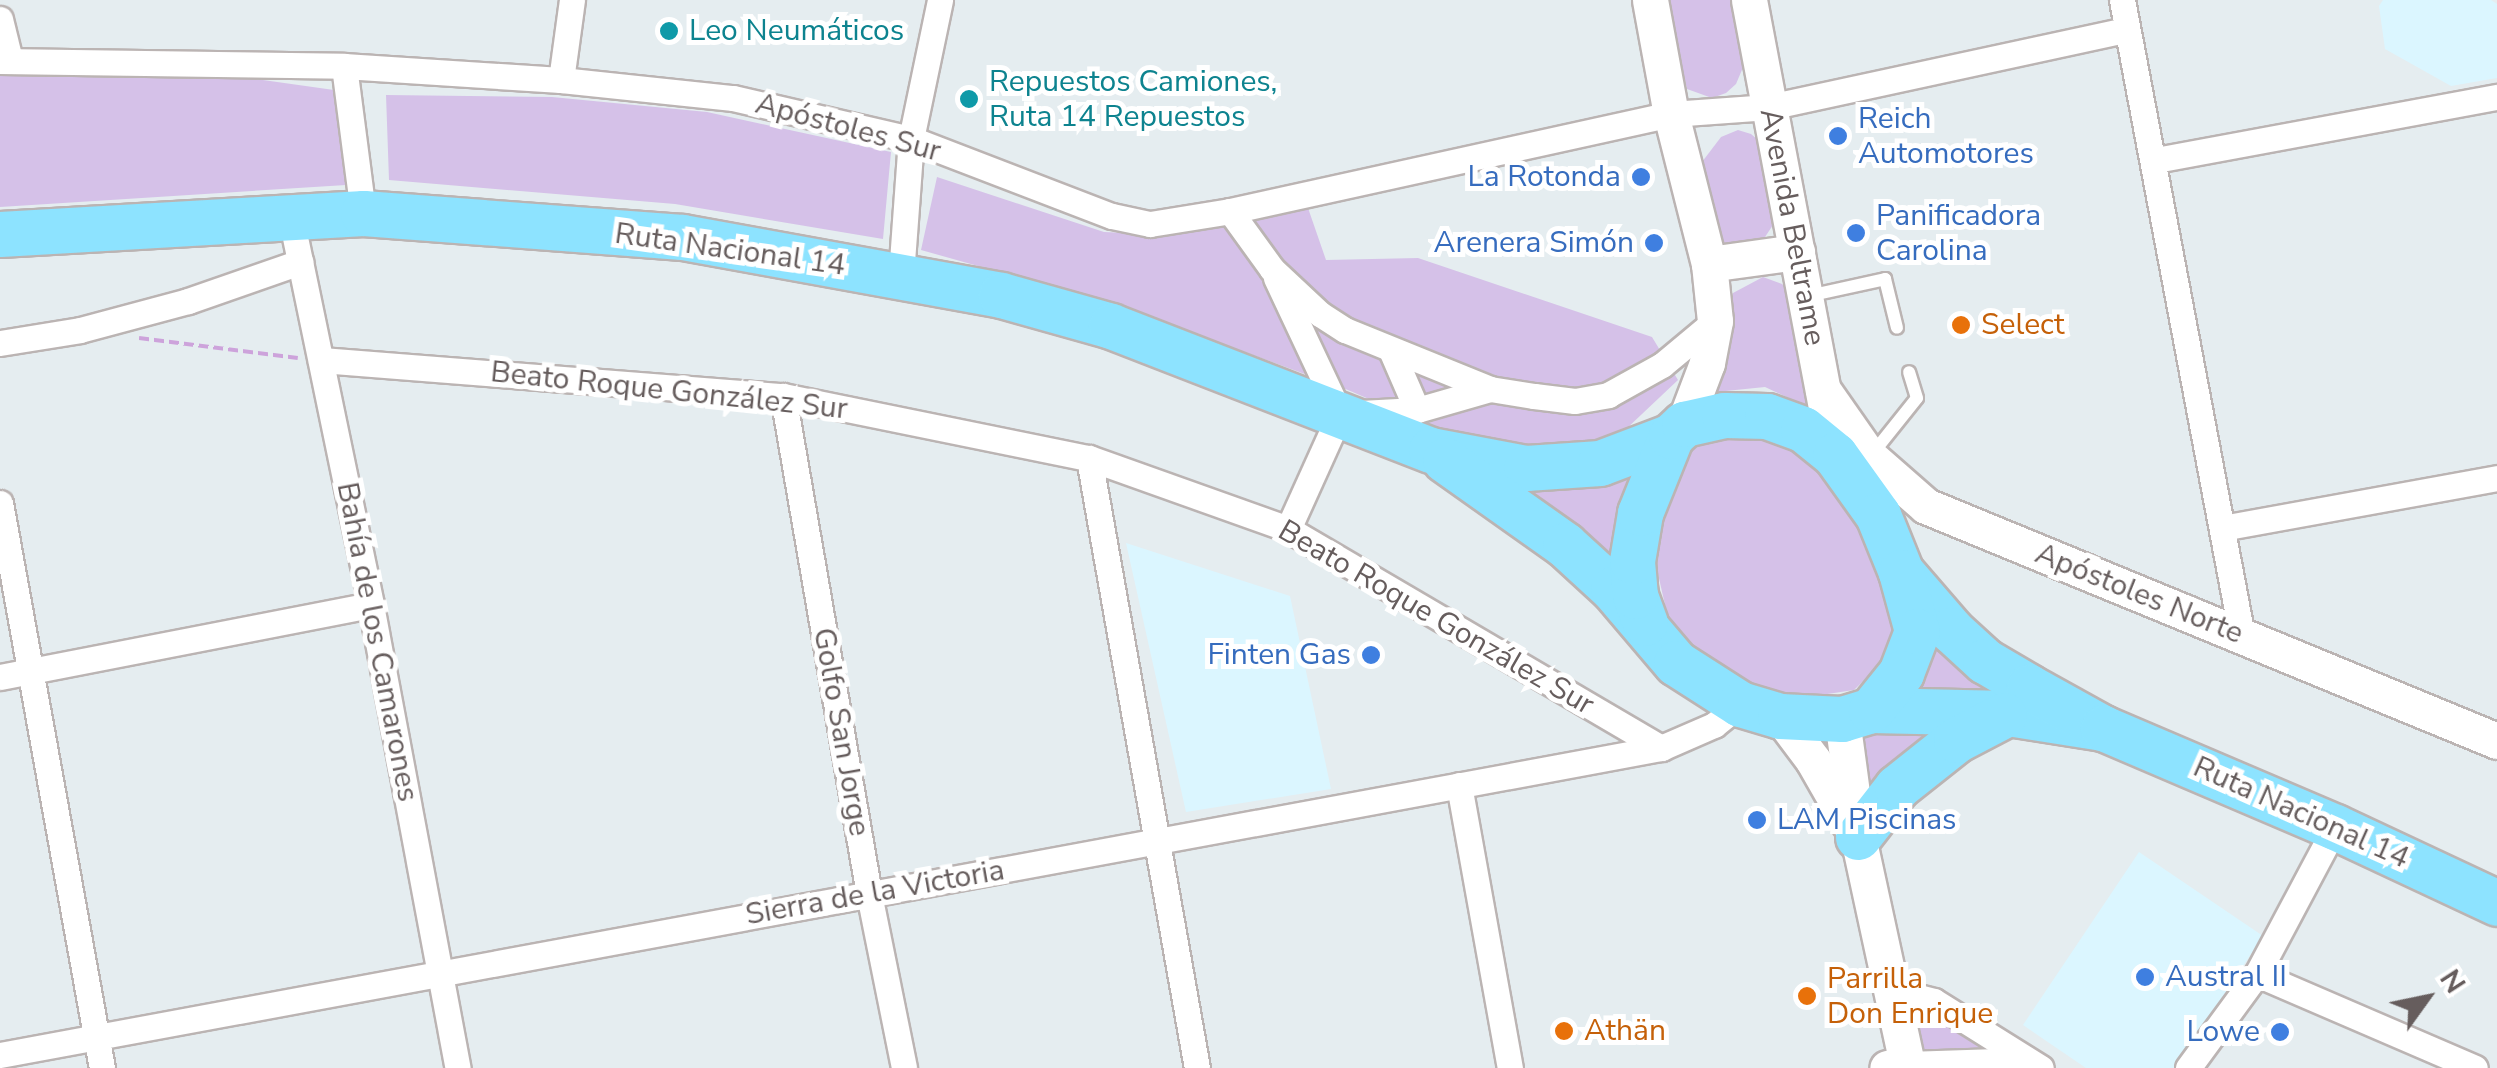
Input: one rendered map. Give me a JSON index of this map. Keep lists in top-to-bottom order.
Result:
{
  "streets": {
    "highway": ["Ruta Nacional 14"],
    "main road": ["Avenida Beltrame", "Apóstoles Norte"],
    "street": [
      "Apóstoles Sur",
      "Beato Roque González Sur",
      "Bahía de los Camarones",
      "Golfo San Jorge",
      "Sierra de la Victoria"
    ]
  },
  "crossings": [
    ["Apóstoles Sur", "Avenida Beltrame"],
    ["Avenida Beltrame", "Ruta Nacional 14"],
    ["Avenida Beltrame", "Apóstoles Norte"],
    ["Avenida Beltrame", "Sierra de la Victoria"],
    ["Ruta Nacional 14", "Apóstoles Norte"],
    ["Ruta Nacional 14", "Bahía de los Camarones"],
    ["Ruta Nacional 14", "Sierra de la Victoria"],
    ["Beato Roque González Sur", "Bahía de los Camarones"],
    ["Beato Roque González Sur", "Golfo San Jorge"],
    ["Beato Roque González Sur", "Sierra de la Victoria"],
    ["Apóstoles Norte", "Sierra de la Victoria"],
    ["Bahía de los Camarones", "Sierra de la Victoria"],
    ["Golfo San Jorge", "Sierra de la Victoria"]
  ],
  "places": [
    "Leo Neumáticos",
    "Repuestos Camiones, Ruta 14 Repuestos",
    "Reich Automotores",
    "La Rotonda",
    "Panificadora Carolina",
    "Arenera Simón",
    "Select",
    "Finten Gas",
    "LAM Piscinas",
    "Austral II",
    "Parrilla Don Enrique",
    "Athän",
    "Lowe"
  ],
  "north": "top right"
}
